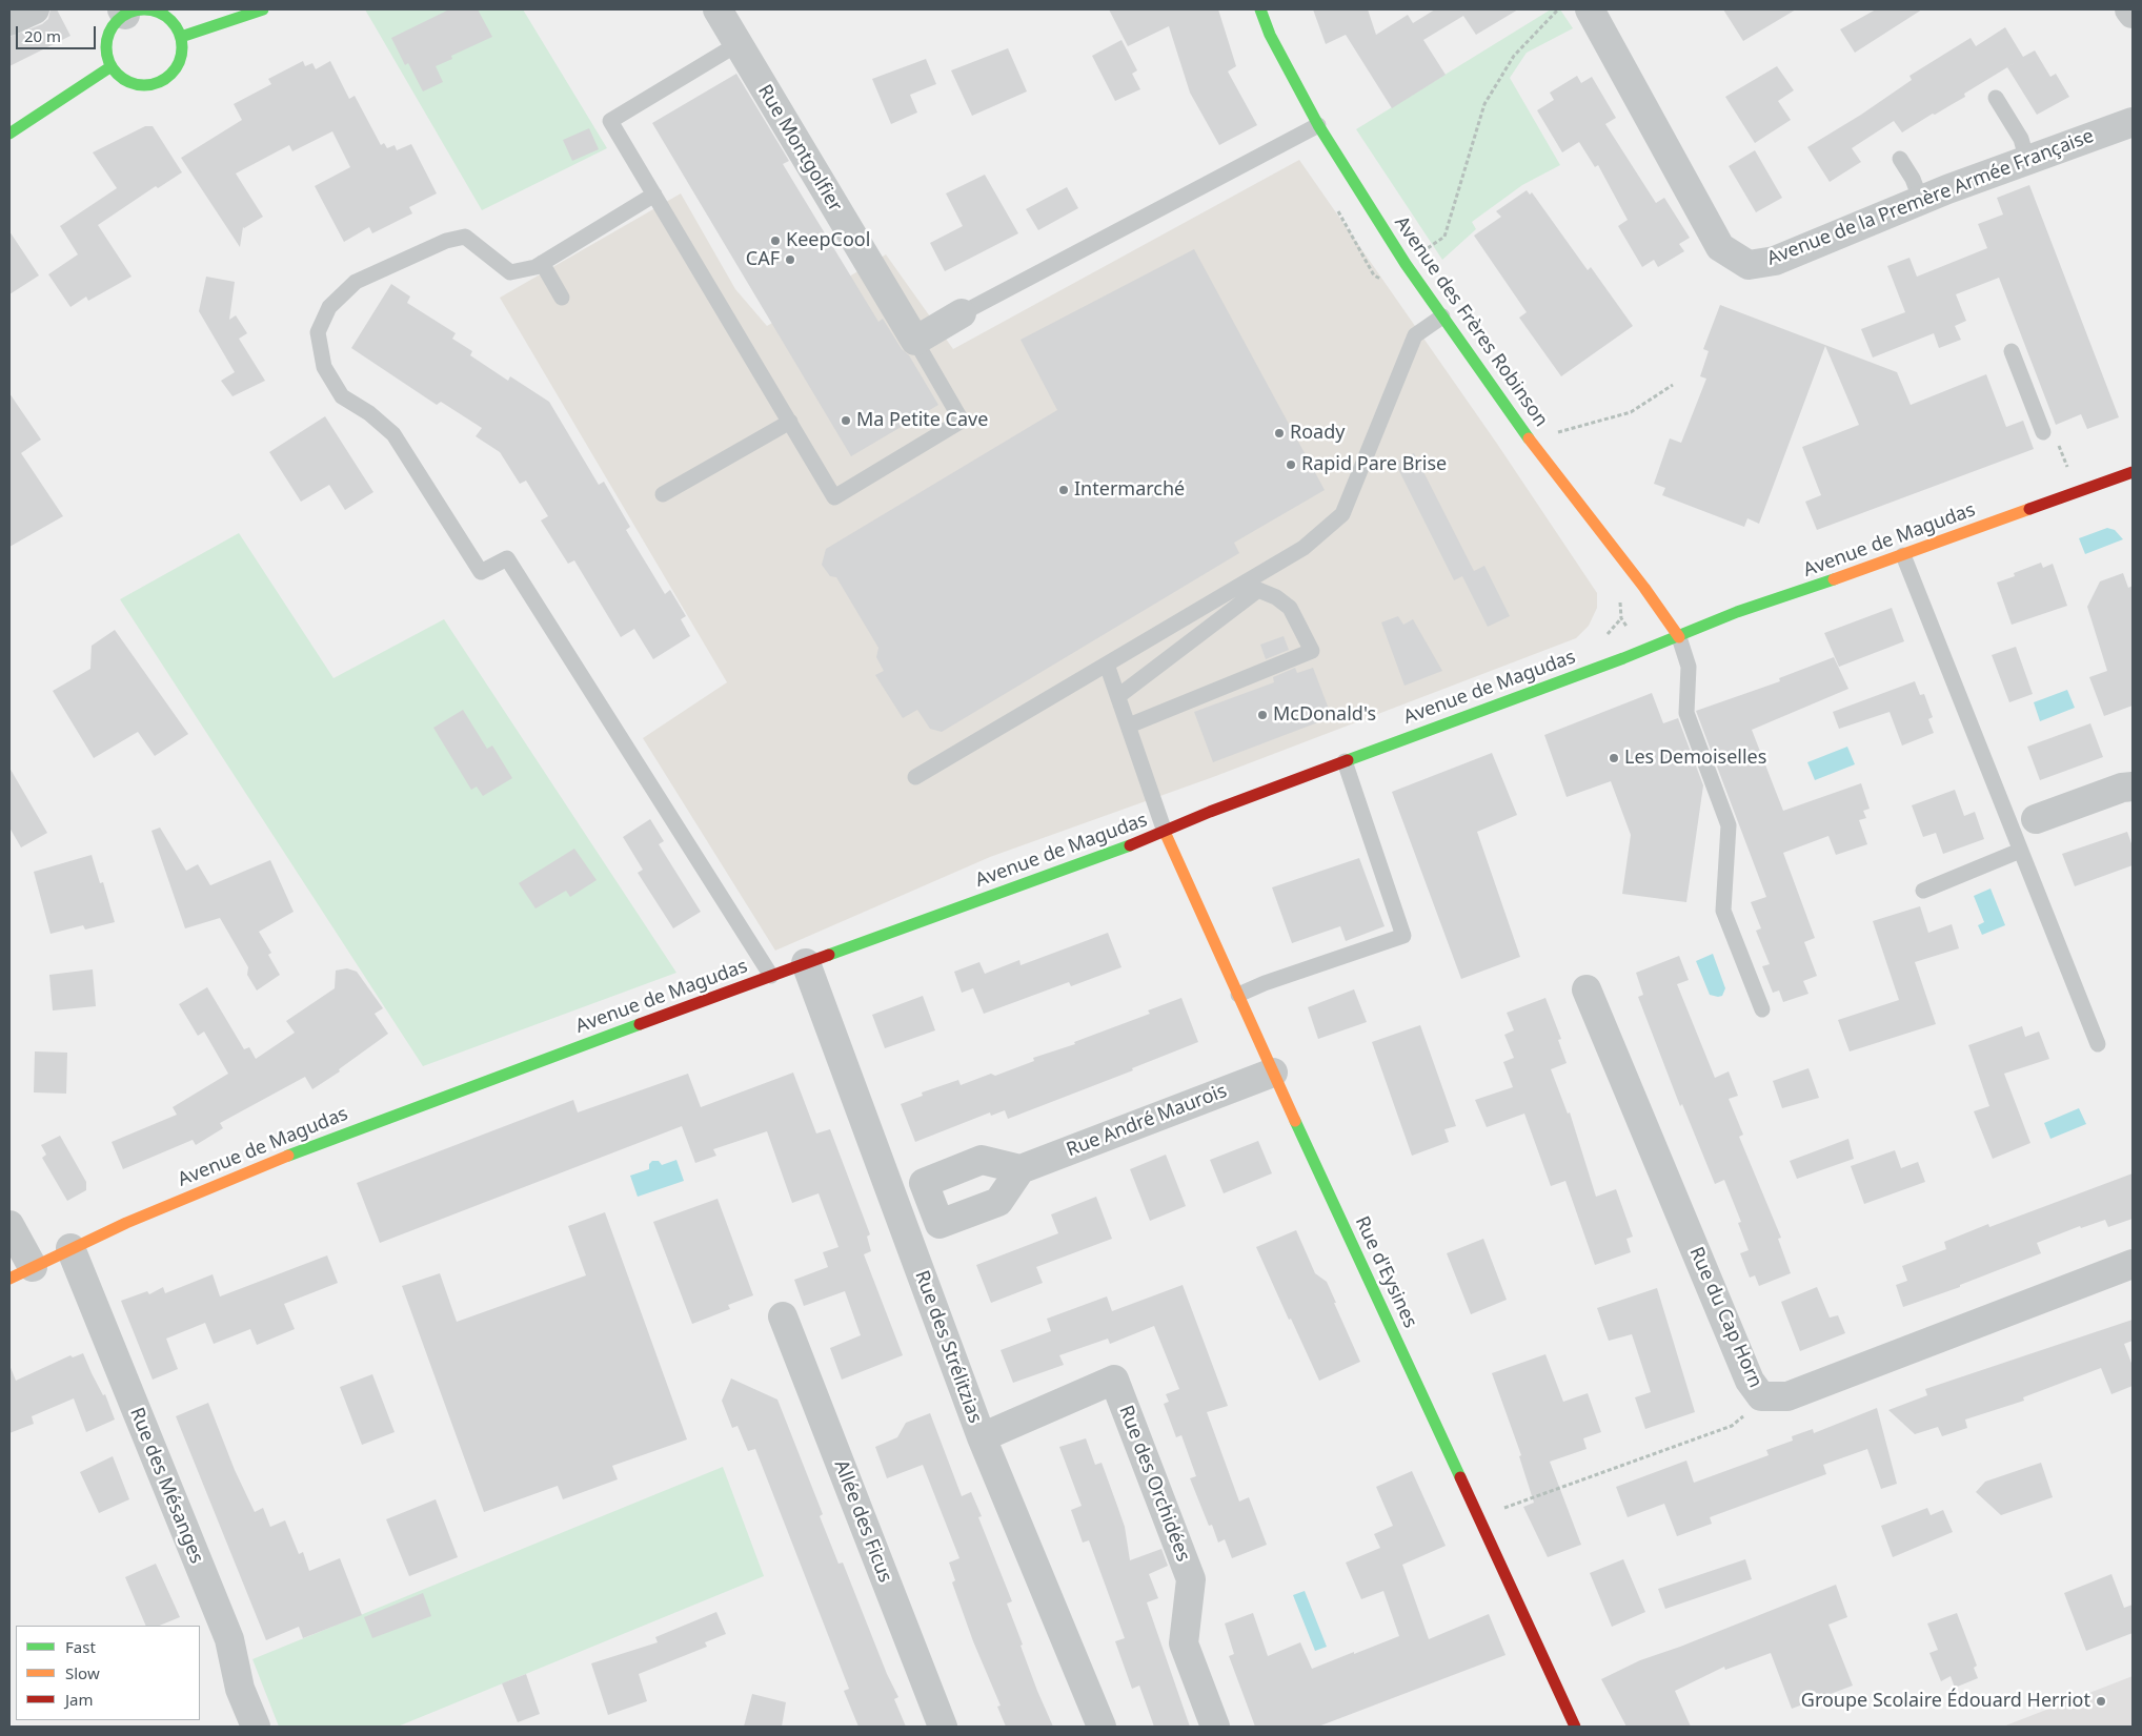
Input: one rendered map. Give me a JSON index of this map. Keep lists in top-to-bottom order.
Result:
{
  "streets": {
    "main road": ["Avenue des Frères Robinson", "Avenue de Magudas", "Rue d'Eysines"],
    "street": [
      "Rue Montgolfier",
      "Avenue de la Premère Armée Française",
      "Rue André Maurois",
      "Rue du Cap Horn",
      "Rue des Strélitzias",
      "Rue des Orchidées",
      "Rue des Mésanges",
      "Allée des Ficus"
    ]
  },
  "crossings": [
    ["Avenue des Frères Robinson", "Avenue de Magudas"],
    ["Avenue de Magudas", "Rue d'Eysines"],
    ["Avenue de Magudas", "Rue des Strélitzias"],
    ["Avenue de Magudas", "Rue des Mésanges"],
    ["Rue André Maurois", "Rue d'Eysines"],
    ["Rue des Strélitzias", "Rue des Orchidées"]
  ],
  "places": [
    "KeepCool",
    "CAF",
    "Ma Petite Cave",
    "Roady",
    "Rapid Pare Brise",
    "Intermarché",
    "McDonald's",
    "Les Demoiselles",
    "Groupe Scolaire Édouard Herriot"
  ],
  "legend": ["Fast", "Slow", "Jam"],
  "scale_bar": "20 m"
}
